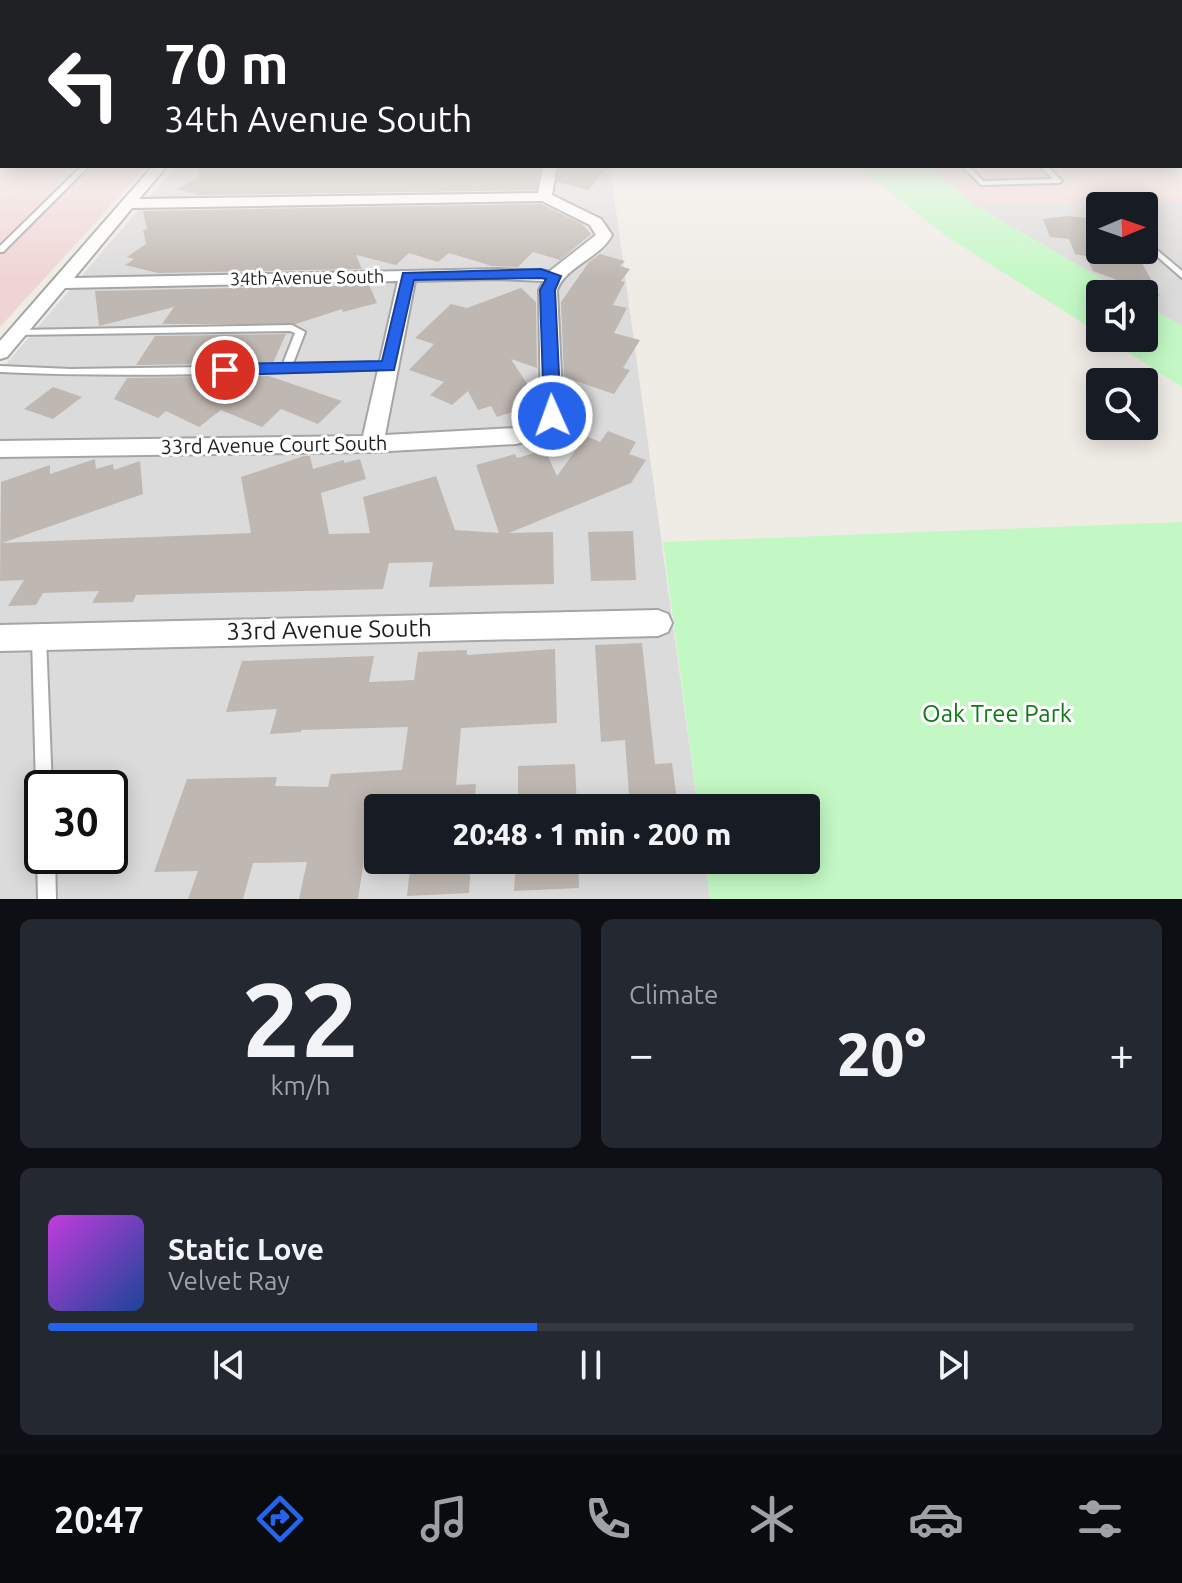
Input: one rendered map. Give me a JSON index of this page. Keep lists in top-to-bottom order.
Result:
{
  "streets": {
    "street": ["34th Avenue South", "33rd Avenue Court South", "33rd Avenue South"]
  },
  "crossings": [
    ["34th Avenue South", "33rd Avenue Court South"]
  ],
  "parks": ["Oak Tree Park"],
  "north": "right",
  "page": {
    "turn": ["70 m", "34th Avenue South"],
    "limit": "30",
    "trip": "20:48 · 1 min · 200 m",
    "tile": [
      ["22", "km/h"],
      "Climate"
    ],
    "heat": ["−", "20°", "+"],
    "song": ["Static Love", "Velvet Ray"],
    "tabs": "20:47"
  }
}
